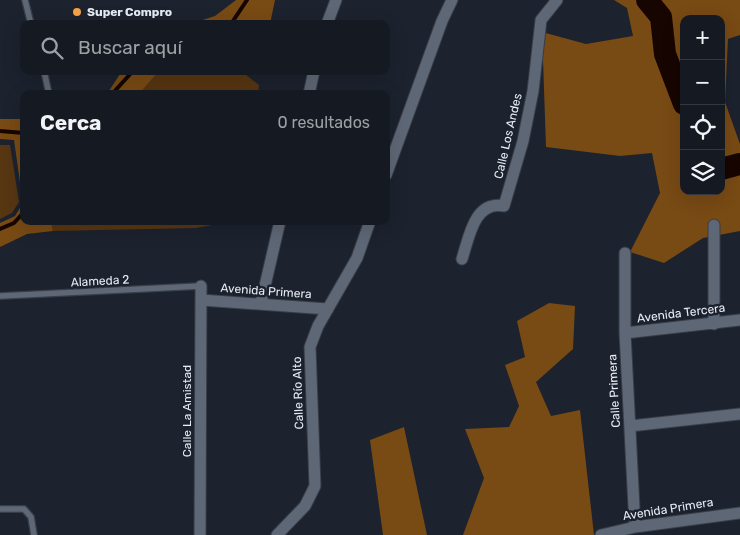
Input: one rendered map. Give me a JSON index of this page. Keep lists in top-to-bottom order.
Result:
{
  "streets": {
    "street": [
      "Calle Los Andes",
      "Avenida Primera",
      "Avenida Tercera",
      "Calle Primera",
      "Calle Río Alto",
      "Calle La Amistad"
    ],
    "lane": ["Alameda 2"]
  },
  "crossings": [
    ["Alameda 2", "Calle La Amistad"],
    ["Avenida Primera", "Calle Primera"],
    ["Avenida Primera", "Calle Río Alto"],
    ["Avenida Primera", "Calle La Amistad"],
    ["Avenida Tercera", "Calle Primera"]
  ],
  "places": ["Super Compro"],
  "page": {
    "map_buttons": ["+", "−"],
    "search": "Buscar aquí",
    "heading": ["Cerca", "0 resultados"]
  }
}
